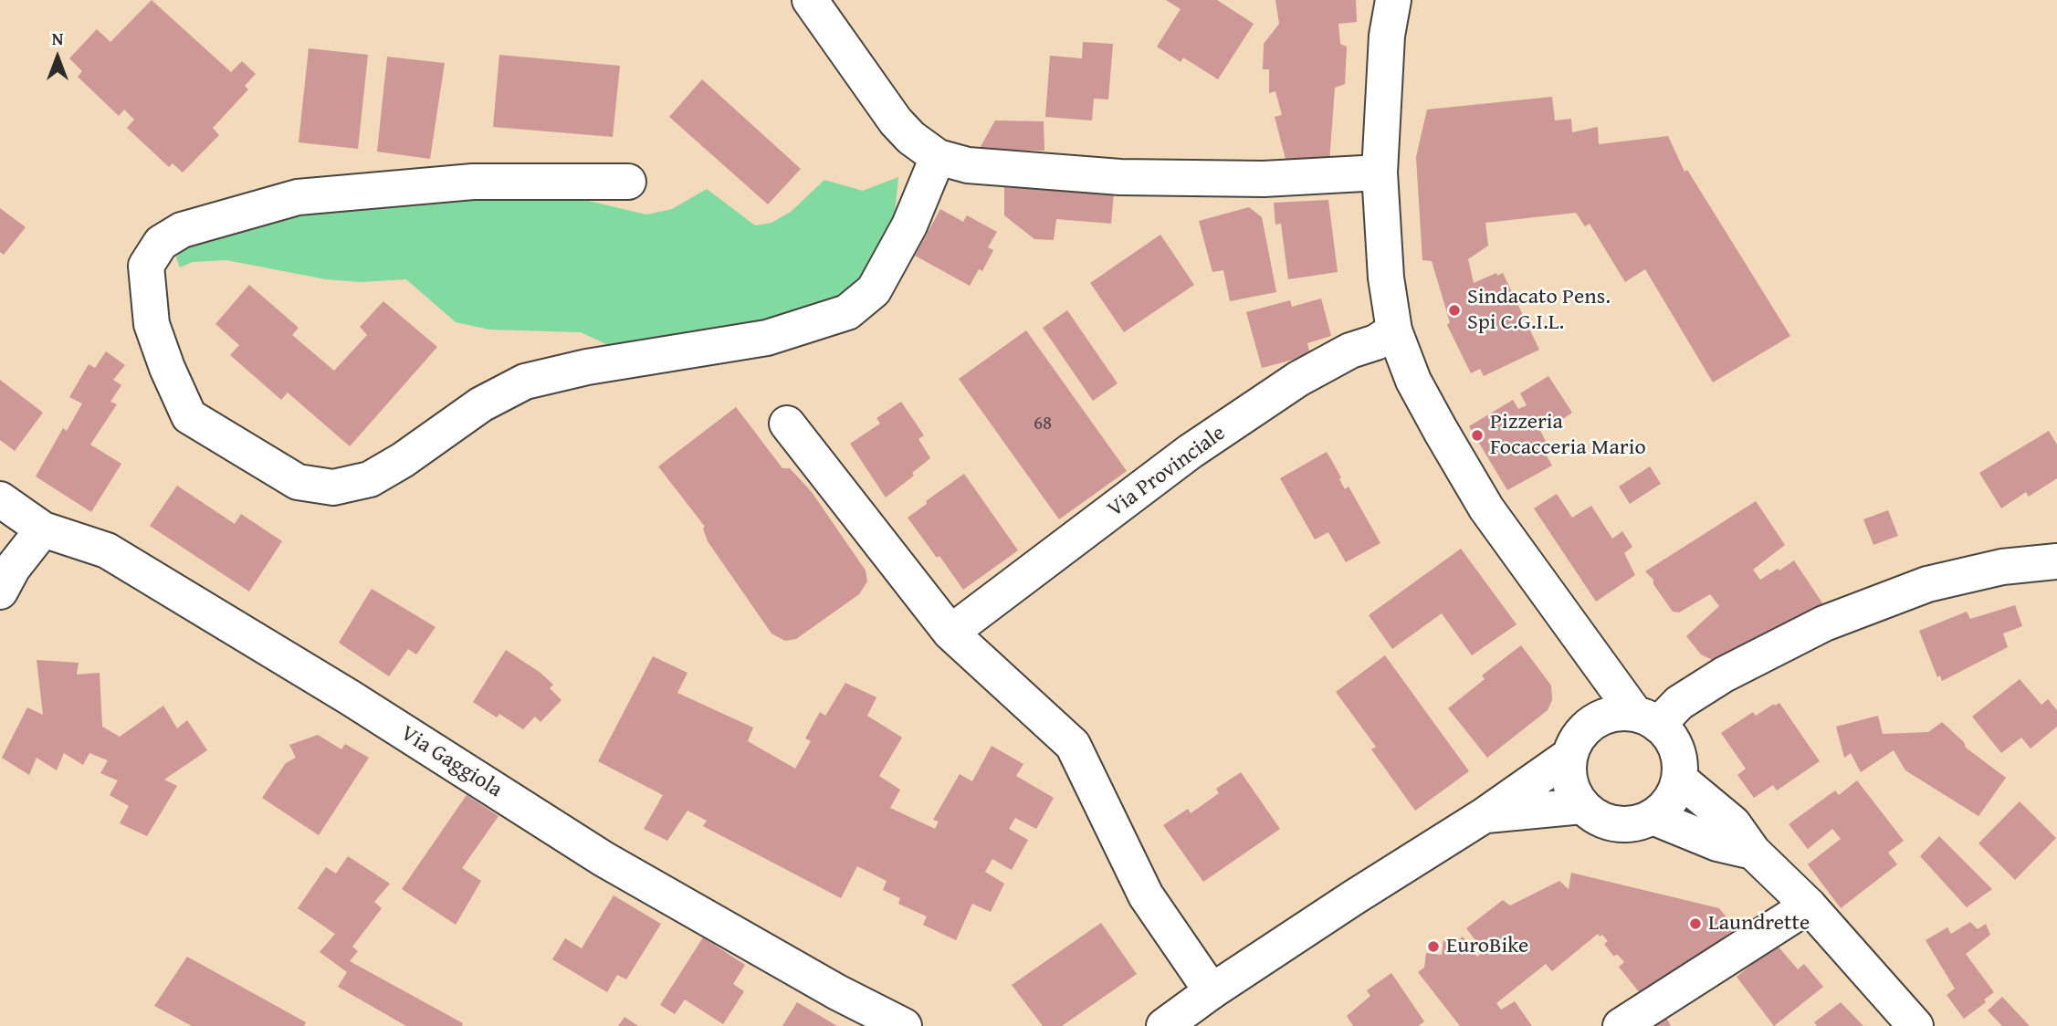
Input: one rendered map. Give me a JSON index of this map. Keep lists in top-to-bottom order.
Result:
{
  "streets": {
    "street": ["Via Provinciale", "Via Gaggiola"]
  },
  "places": [
    "Sindacato Pens. Spi C.G.I.L.",
    "Pizzeria Focacceria Mario",
    "Laundrette",
    "EuroBike"
  ],
  "house_numbers": ["68"],
  "north": "top"
}
